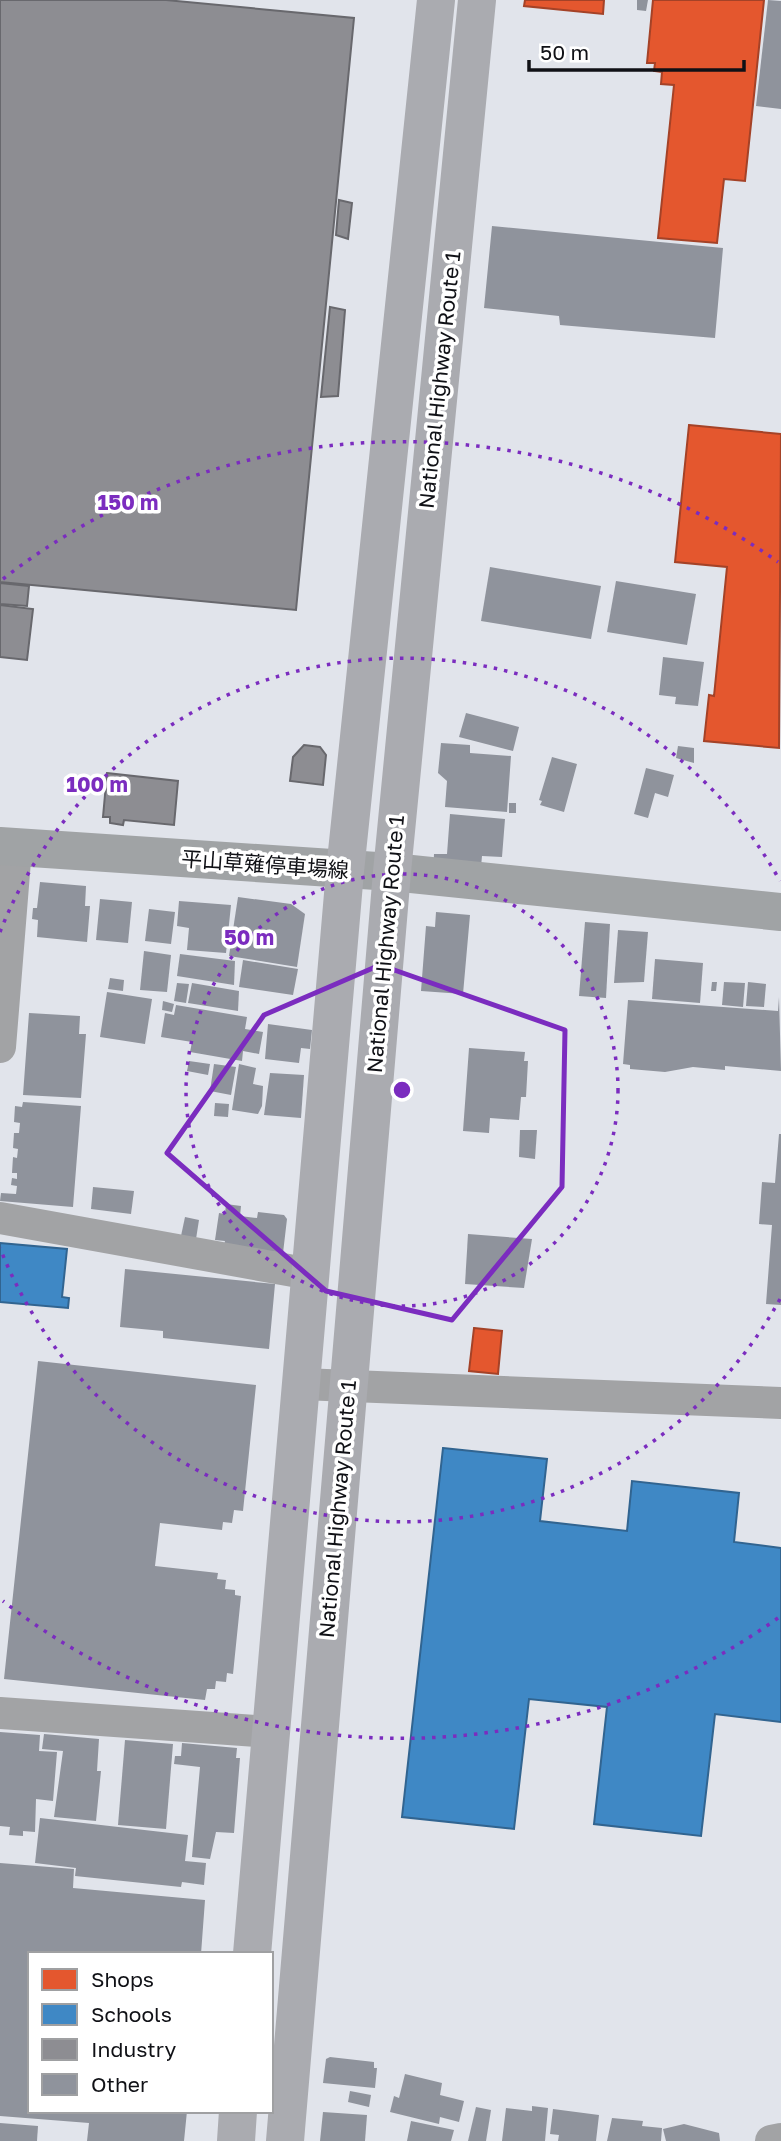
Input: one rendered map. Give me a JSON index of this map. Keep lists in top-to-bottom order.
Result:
{
  "streets": {
    "highway": ["National Highway Route 1"],
    "main road": ["平山草薙停車場線"]
  },
  "crossings": [
    ["National Highway Route 1", "平山草薙停車場線"]
  ],
  "legend": [
    "Shops",
    "Schools",
    "Industry",
    "Other"
  ],
  "scale_bar": "50 m",
  "rings": ["150 m", "100 m", "50 m"]
}
